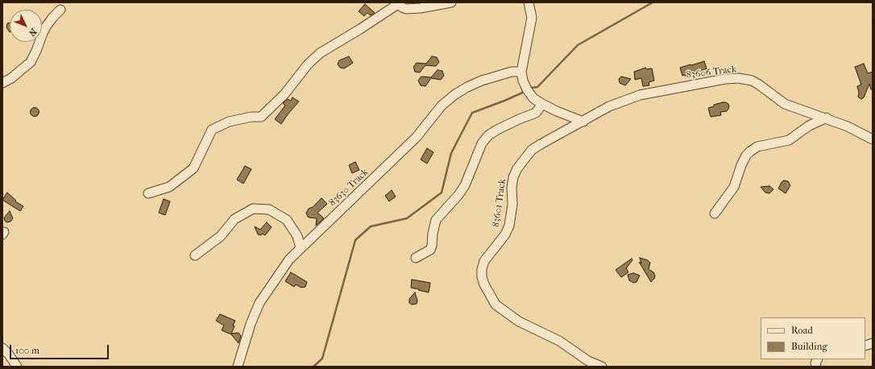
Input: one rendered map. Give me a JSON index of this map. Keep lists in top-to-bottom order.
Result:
{
  "streets": {
    "street": ["83606 Track", "83630 Track", "83601 Track"]
  },
  "crossings": [
    ["83606 Track", "83601 Track"]
  ],
  "legend": ["Road", "Building"],
  "scale_bar": "100 m",
  "north": "bottom right"
}
